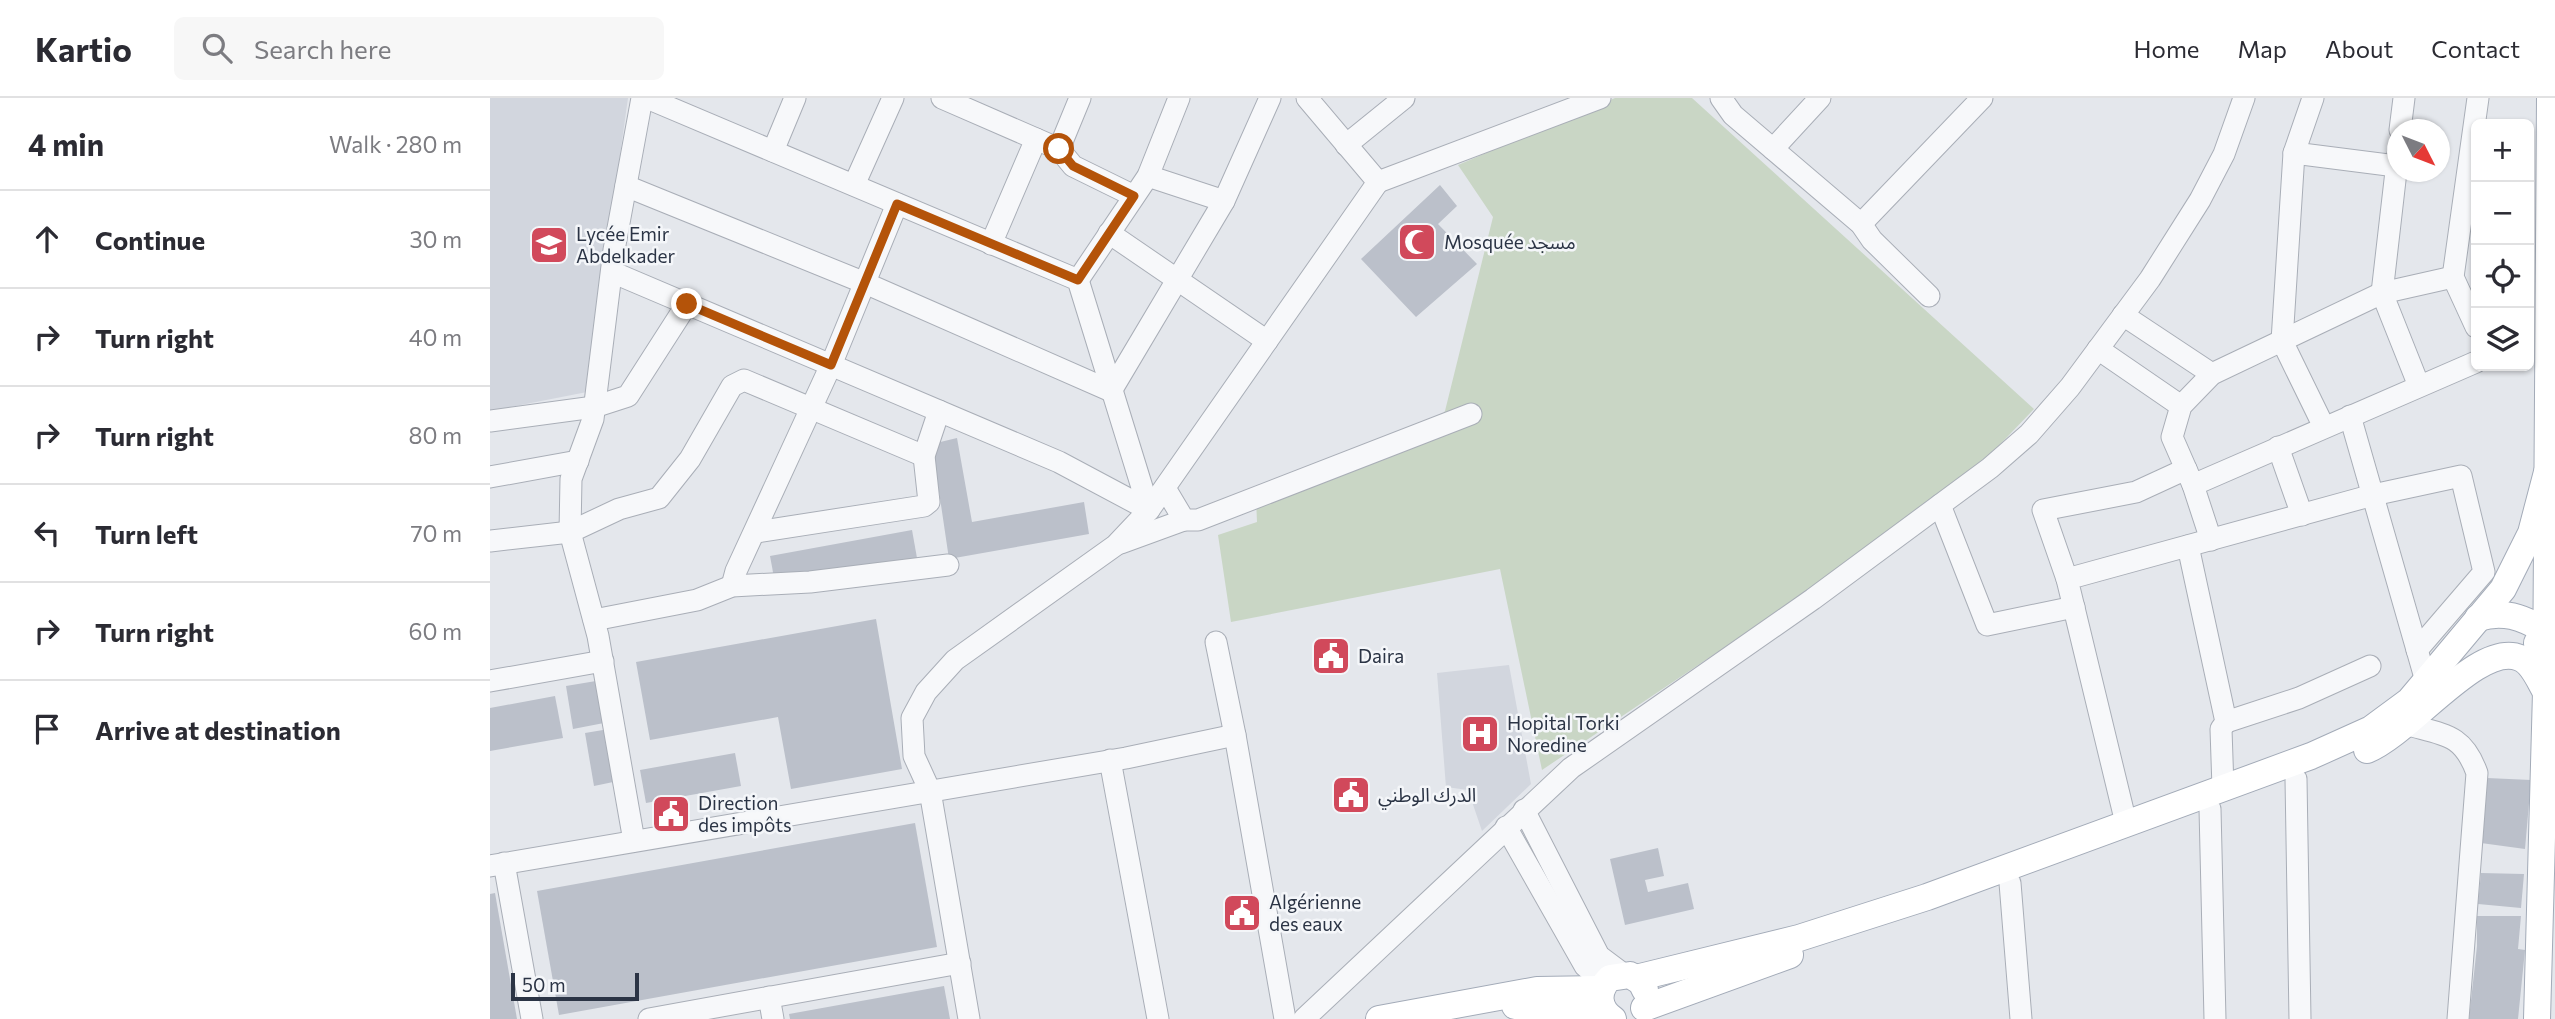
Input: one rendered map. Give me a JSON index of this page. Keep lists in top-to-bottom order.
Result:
{
  "places": {
    "mosque": ["Mosquée مسجد"],
    "school or university": ["Lycée Emir Abdelkader"],
    "public building": [
      "Daira",
      "الدرك الوطني",
      "Direction des impôts",
      "Algérienne des eaux"
    ],
    "hospital": ["Hopital Torki Noredine"]
  },
  "scale_bar": "50 m",
  "north": "bottom right",
  "page": {
    "header": "Kartio",
    "search": "Search here",
    "nav": [
      "Home",
      "Map",
      "About",
      "Contact"
    ],
    "heading": ["4 min", "Walk · 280 m"],
    "map_buttons": ["+", "−"],
    "list": [
      ["Continue", "30 m"],
      ["Turn right", "40 m"],
      ["Turn right", "80 m"],
      ["Turn left", "70 m"],
      ["Turn right", "60 m"],
      "Arrive at destination"
    ],
    "scale": "50 m"
  }
}
